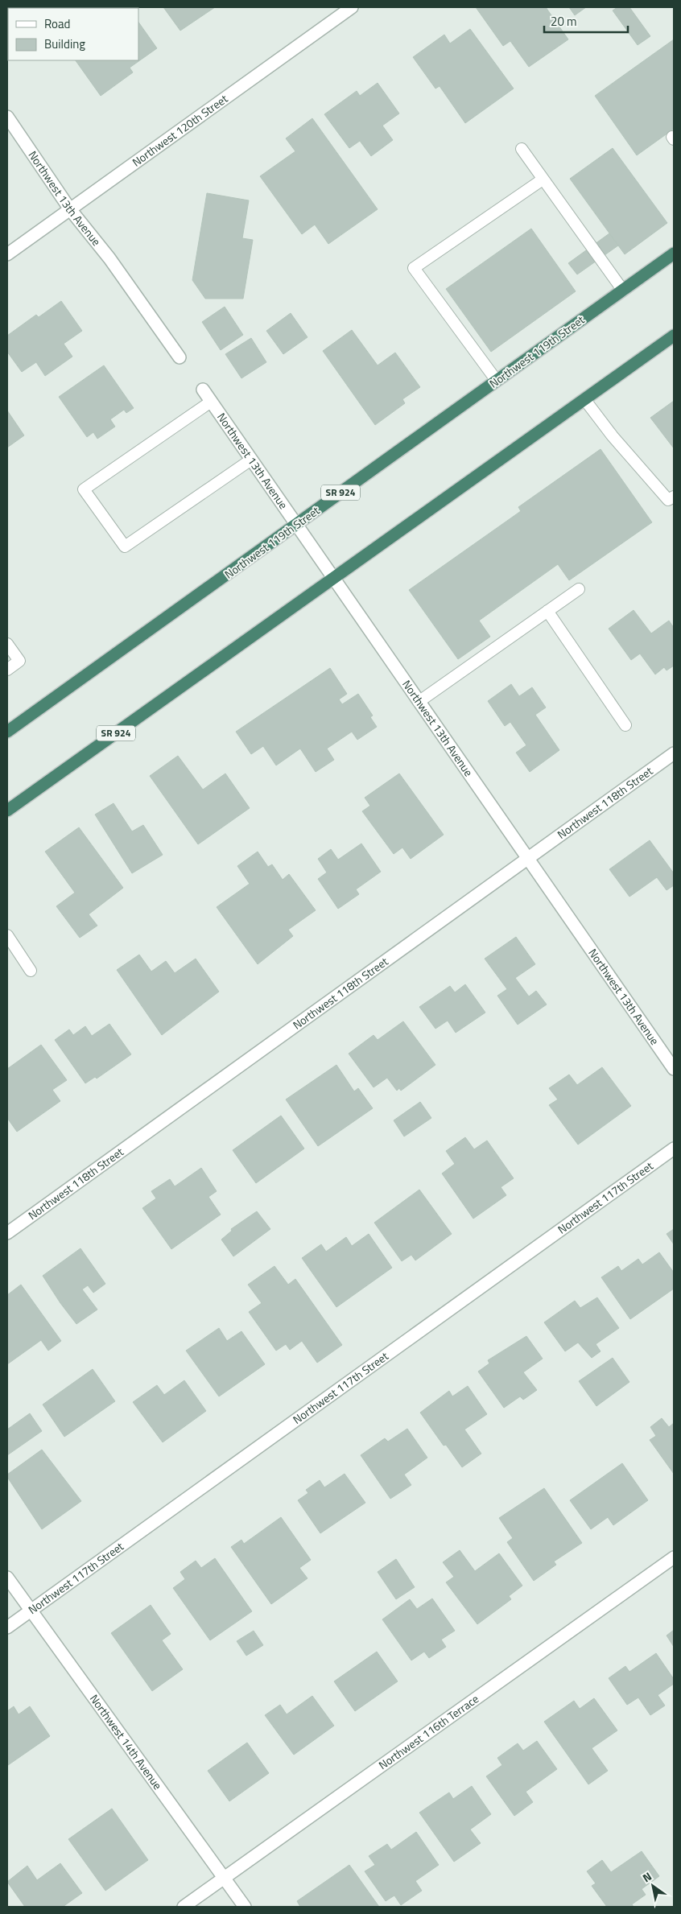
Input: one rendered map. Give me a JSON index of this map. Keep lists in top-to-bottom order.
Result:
{
  "streets": {
    "highway": ["Northwest 119th Street", "SR 924"],
    "street": [
      "Northwest 120th Street",
      "Northwest 13th Avenue",
      "Northwest 118th Street",
      "Northwest 117th Street",
      "Northwest 116th Terrace",
      "Northwest 14th Avenue"
    ]
  },
  "crossings": [
    ["Northwest 120th Street", "Northwest 13th Avenue"],
    ["Northwest 13th Avenue", "Northwest 119th Street"],
    ["Northwest 13th Avenue", "SR 924"],
    ["Northwest 13th Avenue", "Northwest 118th Street"],
    ["Northwest 117th Street", "Northwest 14th Avenue"],
    ["Northwest 116th Terrace", "Northwest 14th Avenue"]
  ],
  "legend": ["Road", "Building"],
  "scale_bar": "20 m",
  "north": "top left"
}
